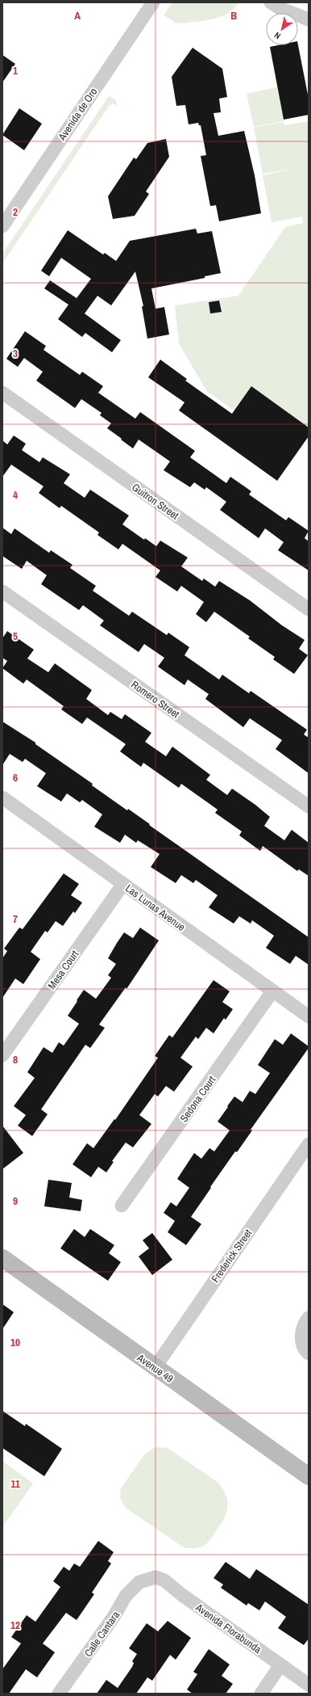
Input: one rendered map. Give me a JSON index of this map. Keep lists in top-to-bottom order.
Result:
{
  "streets": {
    "street": [
      "Avenida de Oro",
      "Guitron Street",
      "Romero Street",
      "Las Lunas Avenue",
      "Mesa Court",
      "Sedona Court",
      "Frederick Street",
      "Avenue 49",
      "Avenida Florabunda",
      "Calle Cantara"
    ]
  },
  "crossings": [
    ["Las Lunas Avenue", "Mesa Court"],
    ["Las Lunas Avenue", "Sedona Court"],
    ["Frederick Street", "Avenue 49"],
    ["Avenida Florabunda", "Calle Cantara"]
  ],
  "north": "bottom left",
  "grid": {
    "columns": ["A", "B"],
    "rows": [
      "1",
      "2",
      "3",
      "4",
      "5",
      "6",
      "7",
      "8",
      "9",
      "10",
      "11",
      "12"
    ]
  }
}
